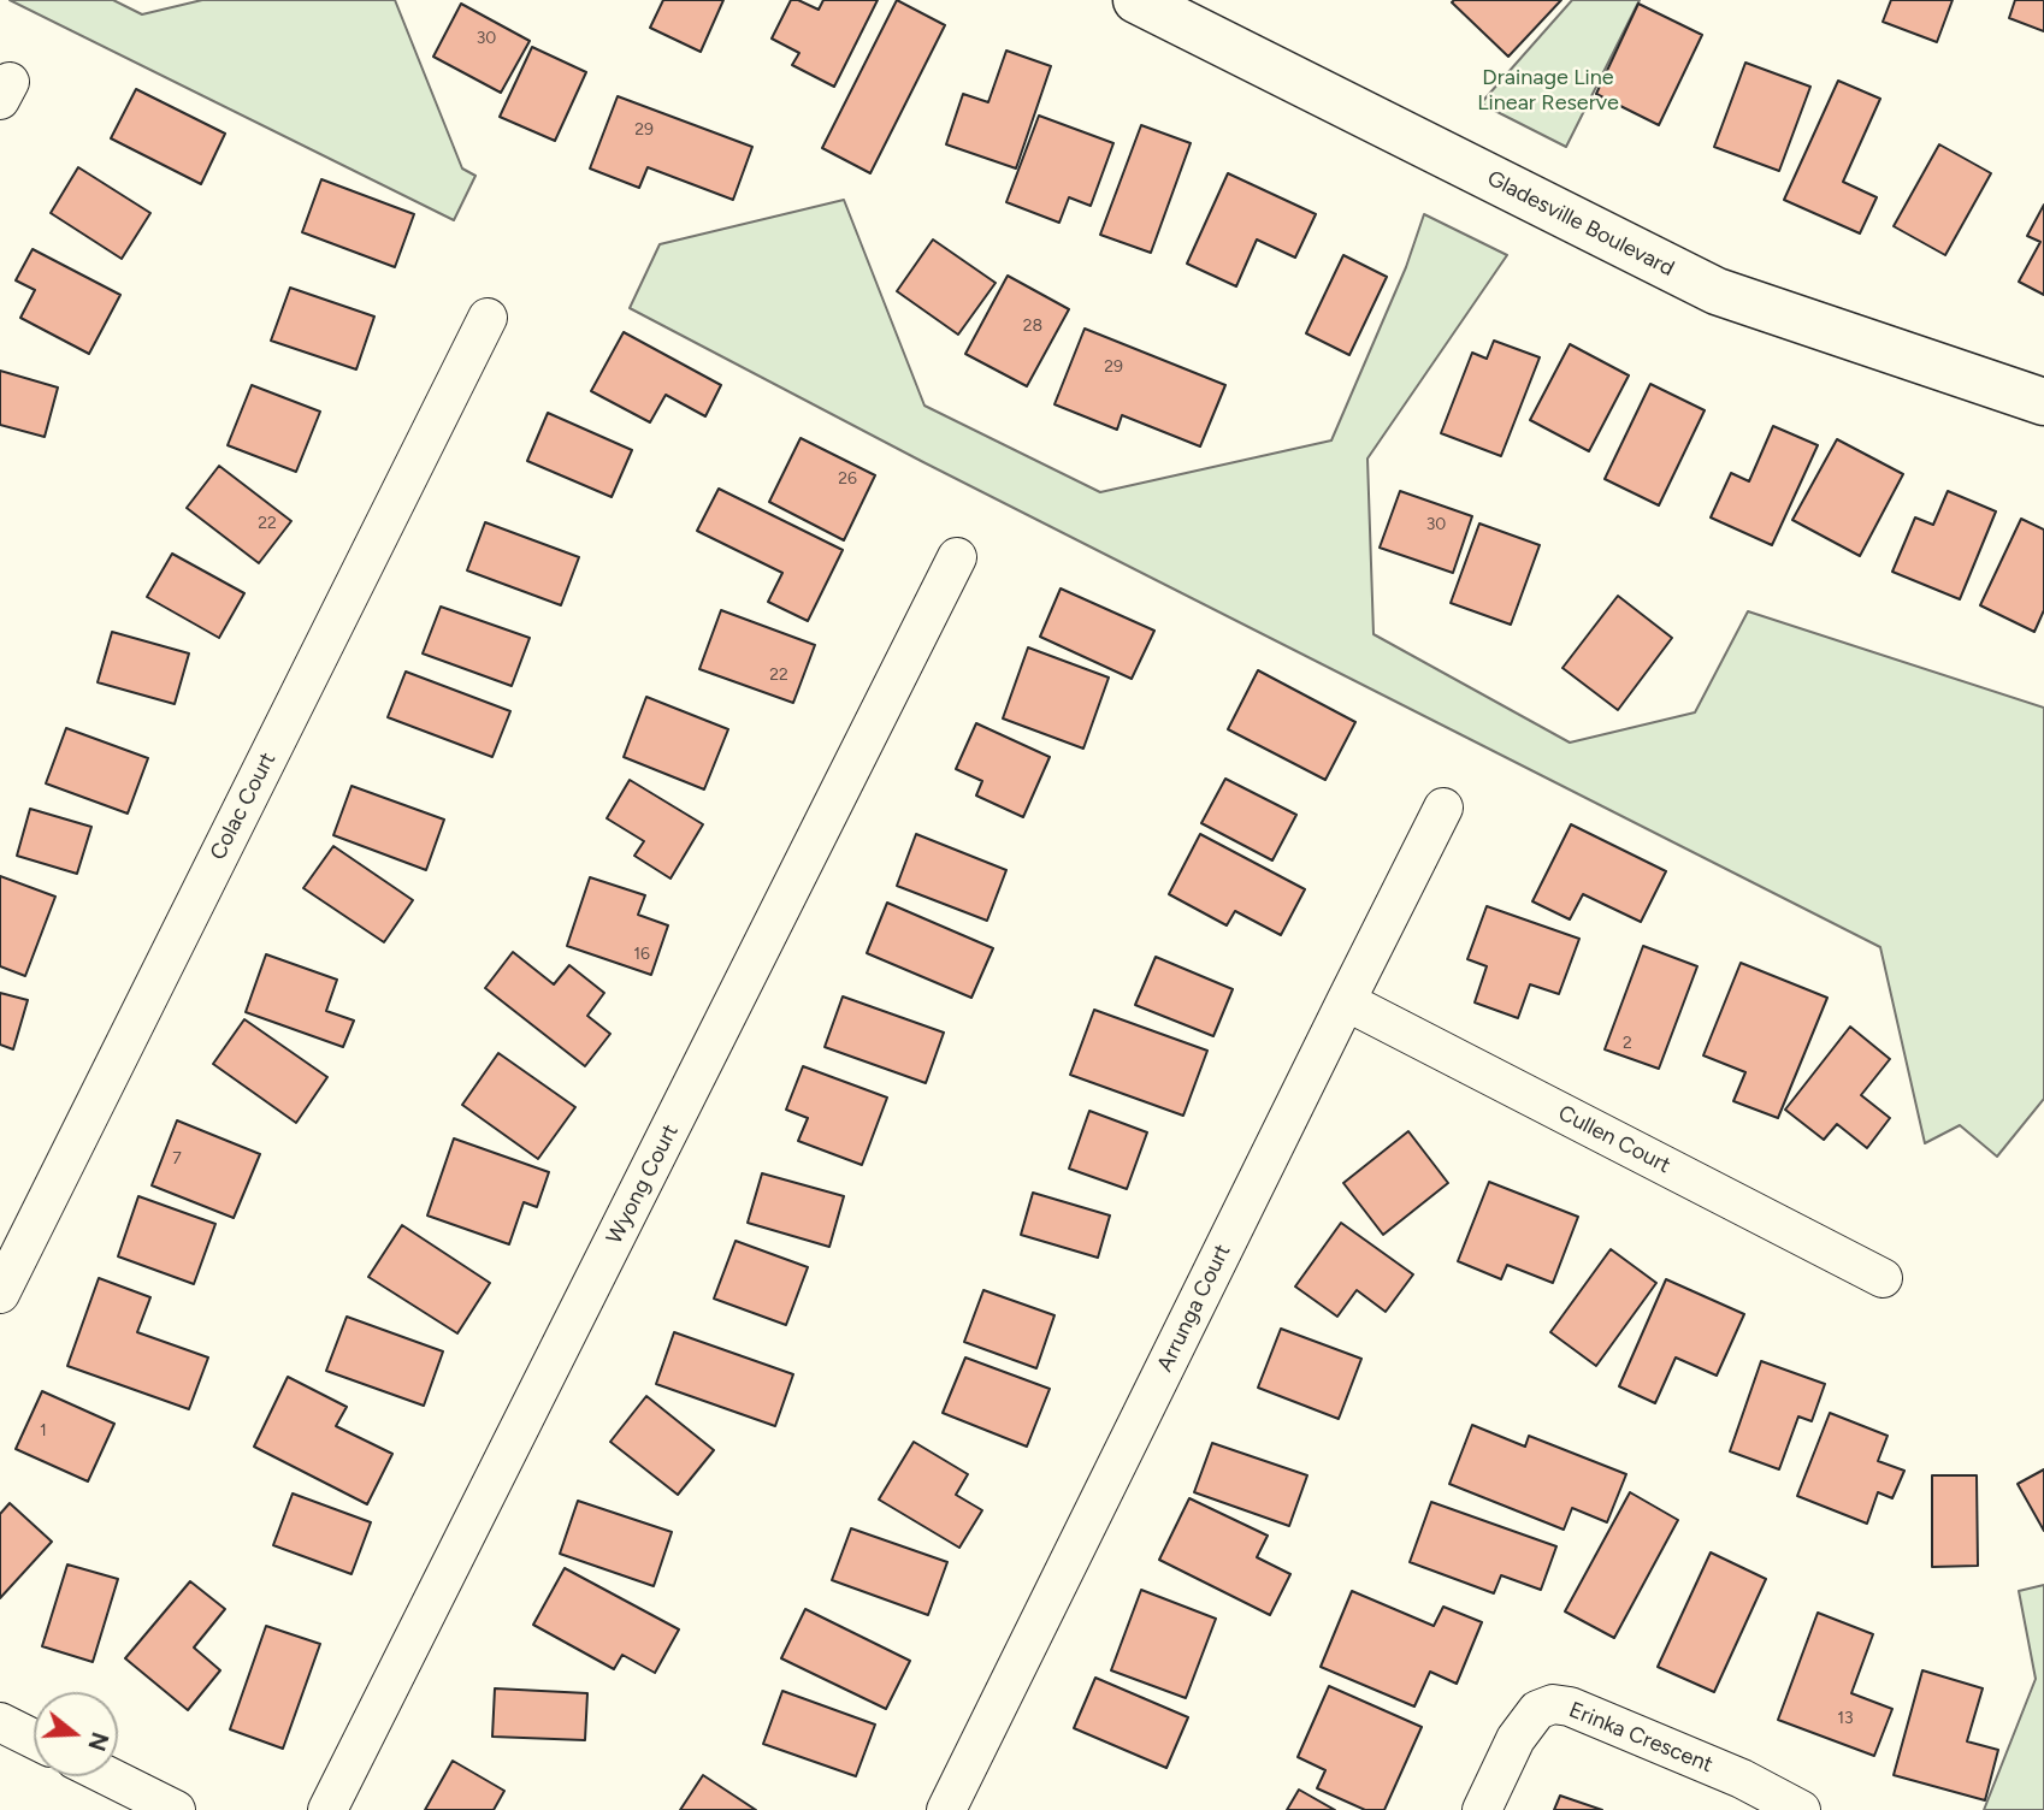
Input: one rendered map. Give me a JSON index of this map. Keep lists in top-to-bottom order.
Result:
{
  "streets": {
    "street": [
      "Gladesville Boulevard",
      "Colac Court",
      "Cullen Court",
      "Wyong Court",
      "Arrunga Court",
      "Erinka Crescent"
    ]
  },
  "crossings": [
    ["Cullen Court", "Arrunga Court"]
  ],
  "parks": ["Drainage Line Linear Reserve"],
  "house_numbers": [
    "30",
    "29",
    "28",
    "29",
    "26",
    "22",
    "30",
    "22",
    "16",
    "2",
    "7",
    "1",
    "13"
  ],
  "north": "right"
}
